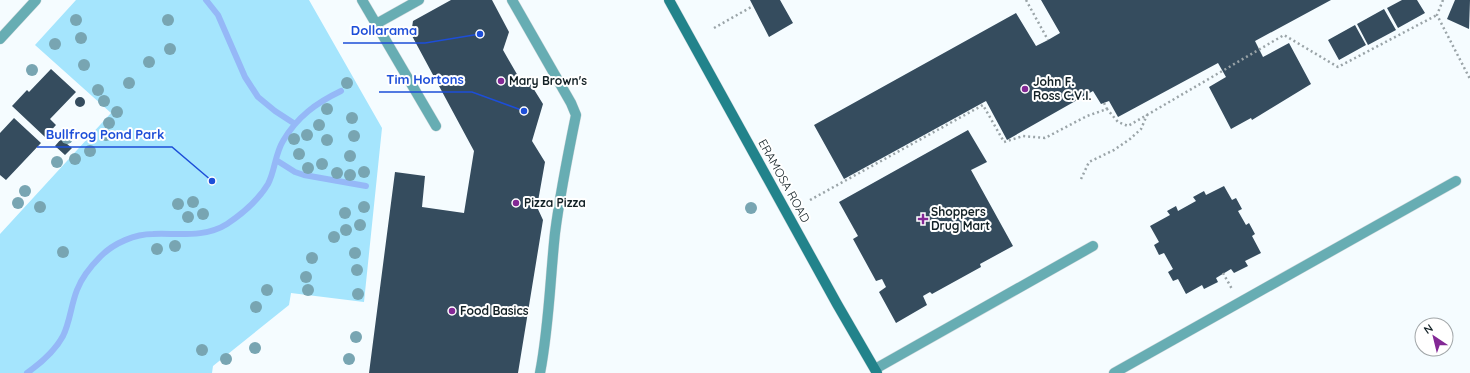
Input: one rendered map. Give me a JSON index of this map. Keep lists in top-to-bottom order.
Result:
{
  "streets": {
    "main road": ["ERAMOSA ROAD"]
  },
  "places": {
    "other": [
      "Dollarama",
      "Mary Brown's",
      "John F. Ross C.V.I.",
      "Tim Hortons",
      "Bullfrog Pond Park",
      "Pizza Pizza",
      "Food Basics"
    ],
    "health": ["Shoppers Drug Mart"]
  },
  "north": "top left"
}
